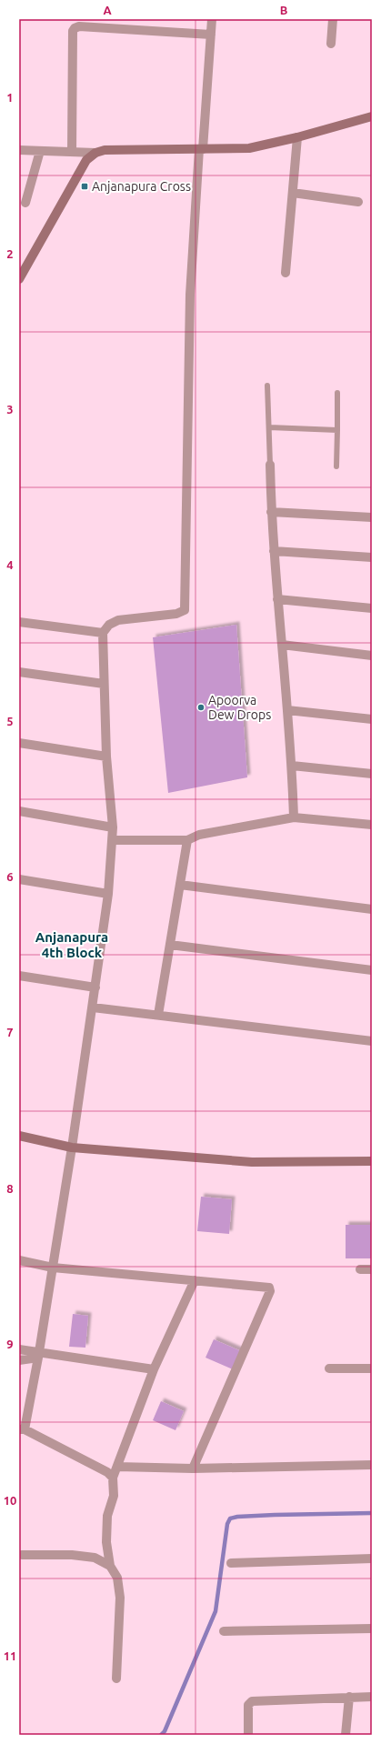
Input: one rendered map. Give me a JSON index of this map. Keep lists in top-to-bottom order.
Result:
{
  "districts": ["Anjanapura 4th Block"],
  "places": {
    "transit": ["Anjanapura Cross"],
    "other": ["Apoorva Dew Drops"]
  },
  "grid": {
    "columns": ["A", "B"],
    "rows": [
      "1",
      "2",
      "3",
      "4",
      "5",
      "6",
      "7",
      "8",
      "9",
      "10",
      "11"
    ]
  }
}
